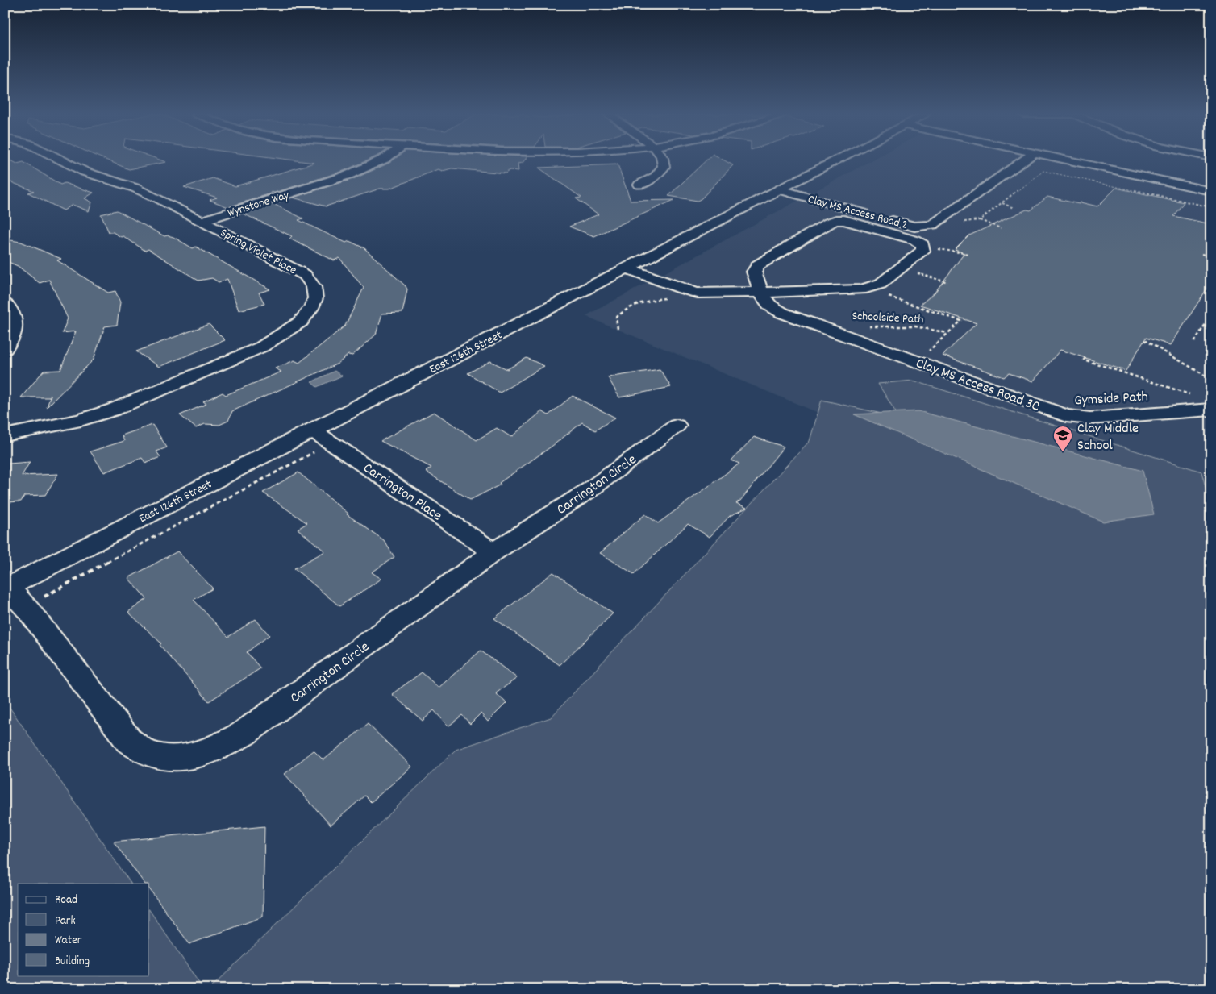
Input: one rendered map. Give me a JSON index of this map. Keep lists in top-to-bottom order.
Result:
{
  "streets": {
    "street": [
      "Wynstone Way",
      "Clay MS Access Road 2",
      "Spring Violet Place",
      "East 126th Street",
      "Clay MS Access Road 3C",
      "Carrington Circle",
      "Carrington Place"
    ],
    "path": ["Schoolside Path"]
  },
  "crossings": [
    ["Wynstone Way", "Spring Violet Place"],
    ["Clay MS Access Road 2", "East 126th Street"],
    ["East 126th Street", "Carrington Circle"],
    ["East 126th Street", "Carrington Place"],
    ["Carrington Circle", "Carrington Place"]
  ],
  "places": {
    "school or university": ["Clay Middle School"]
  },
  "legend": [
    "Road",
    "Park",
    "Water",
    "Building"
  ]
}
